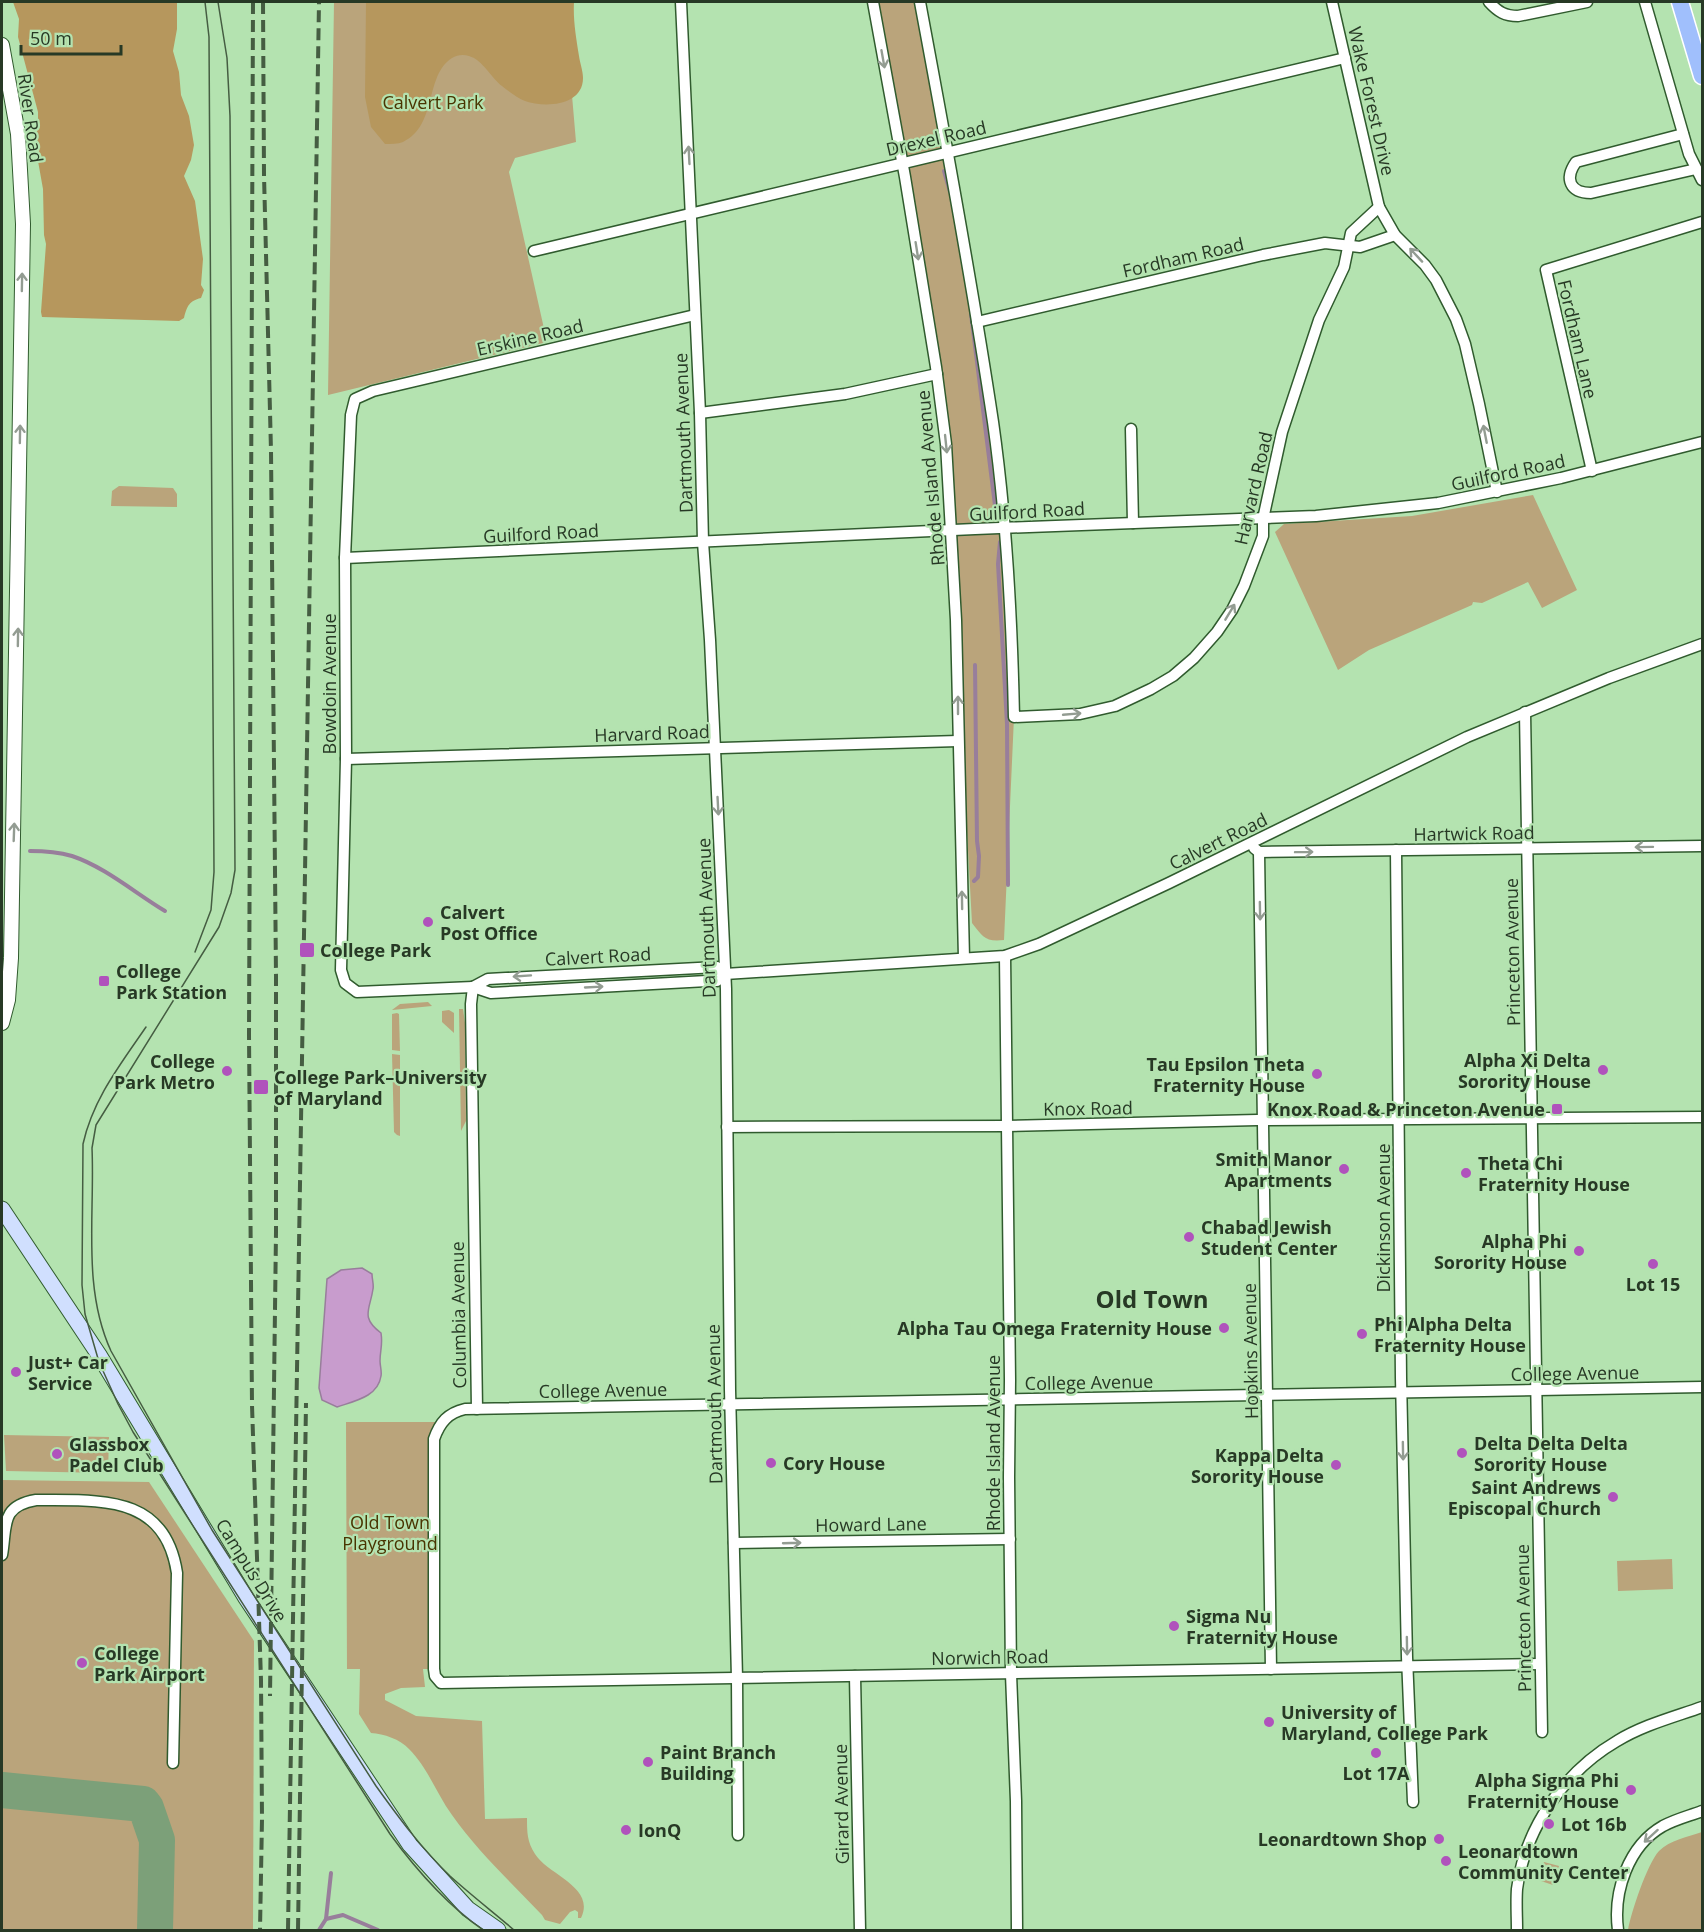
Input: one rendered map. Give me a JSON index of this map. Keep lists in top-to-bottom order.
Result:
{
  "streets": {
    "main road": ["Campus Drive"],
    "street": [
      "Wake Forest Drive",
      "River Road",
      "Drexel Road",
      "Fordham Road",
      "Erskine Road",
      "Fordham Lane",
      "Dartmouth Avenue",
      "Guilford Road",
      "Rhode Island Avenue",
      "Harvard Road",
      "Bowdoin Avenue",
      "Hartwick Road",
      "Calvert Road",
      "Princeton Avenue",
      "Knox Road",
      "Dickinson Avenue",
      "Columbia Avenue",
      "Hopkins Avenue",
      "College Avenue",
      "Howard Lane",
      "Norwich Road",
      "Girard Avenue"
    ]
  },
  "crossings": [
    ["Wake Forest Drive", "Drexel Road"],
    ["Drexel Road", "Dartmouth Avenue"],
    ["Drexel Road", "Rhode Island Avenue"],
    ["Fordham Road", "Harvard Road"],
    ["Erskine Road", "Dartmouth Avenue"],
    ["Erskine Road", "Bowdoin Avenue"],
    ["Fordham Lane", "Guilford Road"],
    ["Dartmouth Avenue", "Guilford Road"],
    ["Dartmouth Avenue", "Harvard Road"],
    ["Dartmouth Avenue", "Calvert Road"],
    ["Dartmouth Avenue", "Knox Road"],
    ["Dartmouth Avenue", "College Avenue"],
    ["Dartmouth Avenue", "Howard Lane"],
    ["Dartmouth Avenue", "Norwich Road"],
    ["Guilford Road", "Rhode Island Avenue"],
    ["Guilford Road", "Harvard Road"],
    ["Guilford Road", "Bowdoin Avenue"],
    ["Rhode Island Avenue", "Harvard Road"],
    ["Rhode Island Avenue", "Calvert Road"],
    ["Rhode Island Avenue", "Knox Road"],
    ["Rhode Island Avenue", "College Avenue"],
    ["Rhode Island Avenue", "Howard Lane"],
    ["Rhode Island Avenue", "Norwich Road"],
    ["Harvard Road", "Bowdoin Avenue"],
    ["Bowdoin Avenue", "Calvert Road"],
    ["Hartwick Road", "Princeton Avenue"],
    ["Hartwick Road", "Dickinson Avenue"],
    ["Hartwick Road", "Hopkins Avenue"],
    ["Calvert Road", "Princeton Avenue"],
    ["Calvert Road", "Columbia Avenue"],
    ["Princeton Avenue", "Knox Road"],
    ["Princeton Avenue", "College Avenue"],
    ["Princeton Avenue", "Norwich Road"],
    ["Knox Road", "Dickinson Avenue"],
    ["Knox Road", "Hopkins Avenue"],
    ["Dickinson Avenue", "College Avenue"],
    ["Dickinson Avenue", "Norwich Road"],
    ["Columbia Avenue", "College Avenue"],
    ["Columbia Avenue", "Norwich Road"],
    ["Hopkins Avenue", "College Avenue"],
    ["Hopkins Avenue", "Norwich Road"],
    ["Norwich Road", "Girard Avenue"]
  ],
  "one_way": ["River Road", "Howard Lane"],
  "districts": ["Old Town"],
  "parks": ["Calvert Park", "Old Town Playground"],
  "places": {
    "other": [
      "Calvert Post Office",
      "Alpha Xi Delta Sorority House",
      "College Park Metro",
      "Tau Epsilon Theta Fraternity House",
      "Smith Manor Apartments",
      "Theta Chi Fraternity House",
      "Chabad Jewish Student Center",
      "Alpha Phi Sorority House",
      "Lot 15",
      "Alpha Tau Omega Fraternity House",
      "Phi Alpha Delta Fraternity House",
      "Just+ Car Service",
      "Delta Delta Delta Sorority House",
      "Glassbox Padel Club",
      "Cory House",
      "Kappa Delta Sorority House",
      "Saint Andrews Episcopal Church",
      "Sigma Nu Fraternity House",
      "College Park Airport",
      "University of Maryland, College Park",
      "Lot 17A",
      "Paint Branch Building",
      "Alpha Sigma Phi Fraternity House",
      "Lot 16b",
      "IonQ",
      "Leonardtown Shop",
      "Leonardtown Community Center"
    ],
    "transit": [
      "College Park",
      "College Park Station",
      "College Park–University of Maryland",
      "Knox Road & Princeton Avenue"
    ]
  },
  "scale_bar": "50 m"
}
